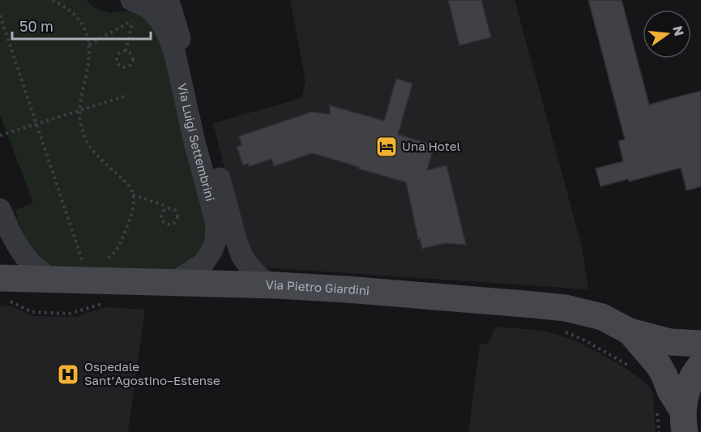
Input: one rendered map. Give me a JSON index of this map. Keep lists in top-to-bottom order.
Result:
{
  "streets": {
    "main road": ["Via Pietro Giardini"],
    "street": ["Via Luigi Settembrini"]
  },
  "crossings": [
    ["Via Luigi Settembrini", "Via Pietro Giardini"]
  ],
  "places": {
    "hotel": ["Una Hotel"],
    "hospital": ["Ospedale Sant’Agostino–Estense"]
  },
  "scale_bar": "50 m",
  "north": "right"
}
